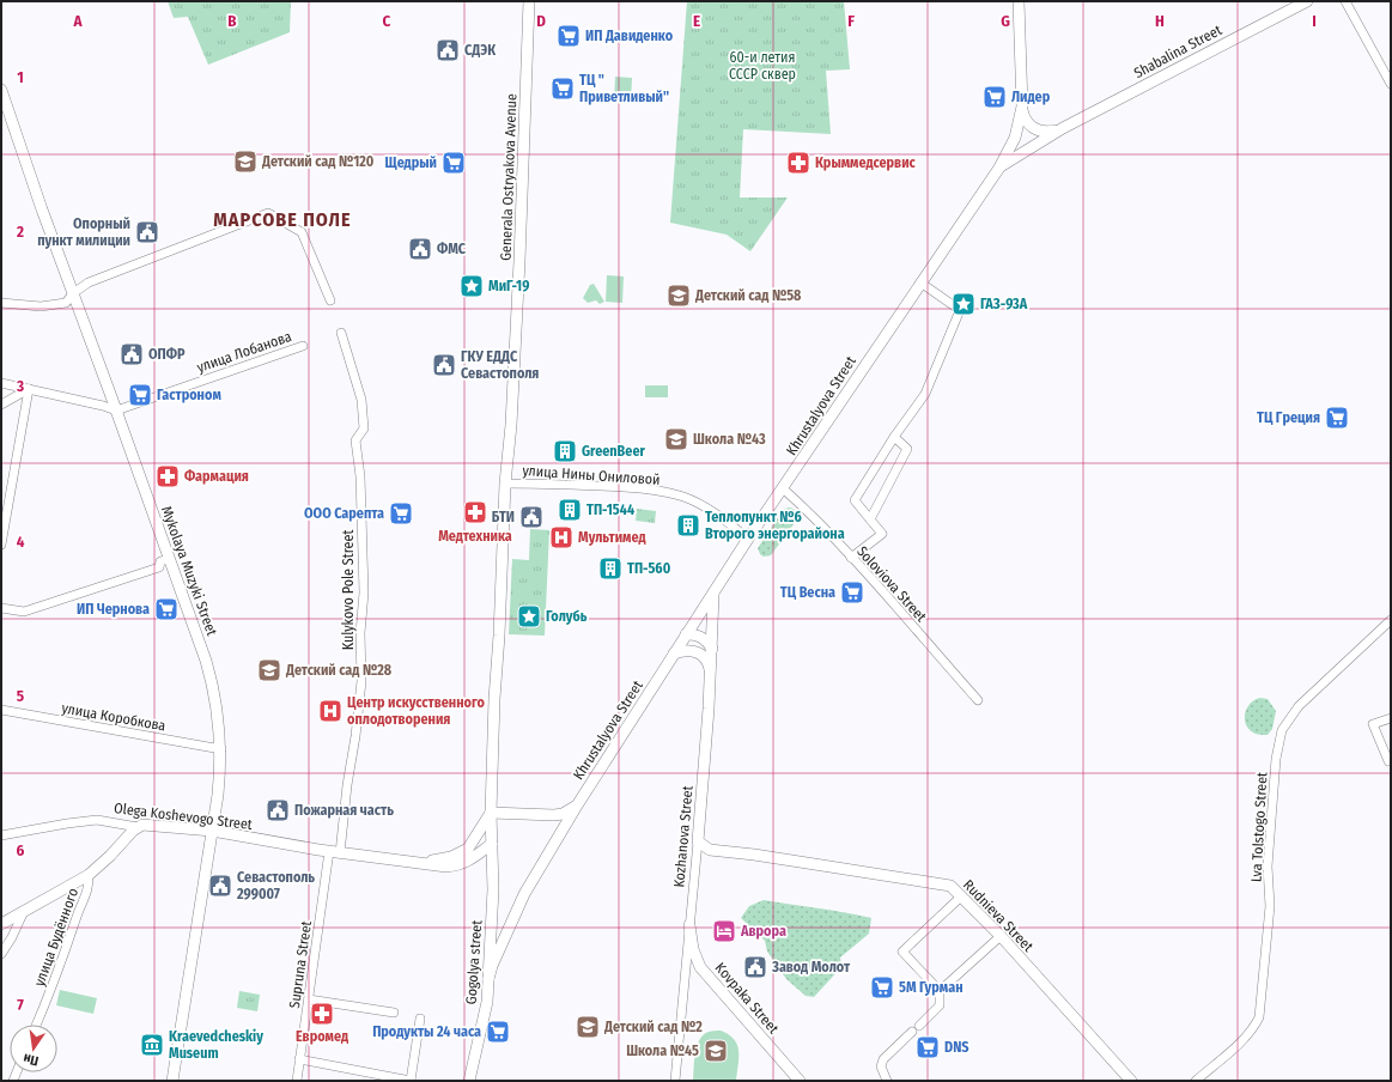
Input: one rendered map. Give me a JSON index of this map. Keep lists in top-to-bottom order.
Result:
{
  "streets": {
    "main road": [
      "Shabalina Street",
      "Generala Ostryakova Avenue",
      "Khrustalyova Street",
      "Mykolaya Muzyki Street",
      "Olega Koshevogo Street",
      "Kozhanova Street",
      "Rudnieva Street",
      "Gogolya street",
      "Kovpaka Street"
    ],
    "street": [
      "улица Лобанова",
      "улица Нины Ониловой",
      "Soloviova Street",
      "Kulykovo Pole Street",
      "улица Коробкова",
      "Lva Tolstogo Street",
      "улица Будённого",
      "Supruna Street"
    ]
  },
  "crossings": [
    ["Shabalina Street", "Khrustalyova Street"],
    ["Generala Ostryakova Avenue", "улица Нины Ониловой"],
    ["Generala Ostryakova Avenue", "Olega Koshevogo Street"],
    ["Generala Ostryakova Avenue", "Gogolya street"],
    ["улица Лобанова", "Mykolaya Muzyki Street"],
    ["Khrustalyova Street", "улица Нины Ониловой"],
    ["Khrustalyova Street", "Soloviova Street"],
    ["Khrustalyova Street", "Kozhanova Street"],
    ["Khrustalyova Street", "Gogolya street"],
    ["Mykolaya Muzyki Street", "улица Коробкова"],
    ["Mykolaya Muzyki Street", "Olega Koshevogo Street"],
    ["Kulykovo Pole Street", "Olega Koshevogo Street"],
    ["Olega Koshevogo Street", "Gogolya street"],
    ["Olega Koshevogo Street", "Supruna Street"],
    ["Kozhanova Street", "Rudnieva Street"],
    ["Kozhanova Street", "Kovpaka Street"]
  ],
  "districts": ["МАРСОВЕ ПОЛЕ"],
  "parks": ["60-и летия СССР сквер"],
  "places": {
    "supermarket": [
      "ИП Давиденко",
      "ТЦ \" Приветливый\"",
      "Лидер",
      "Щедрый",
      "Гастроном",
      "ТЦ Греция",
      "ООО Сарепта",
      "ТЦ Весна",
      "ИП Чернова",
      "5М Гурман",
      "Продукты 24 часа",
      "DNS"
    ],
    "public building": [
      "СДЭК",
      "Опорный пункт милиции",
      "ФМС",
      "ОПФР",
      "ГКУ ЕДДС Севастополя",
      "БТИ",
      "Пожарная часть",
      "Севастополь 299007",
      "Завод Молот"
    ],
    "school or university": [
      "Детский сад №120",
      "Детский сад №58",
      "Школа №43",
      "Детский сад №28",
      "Детский сад №2",
      "Школа №45"
    ],
    "pharmacy": [
      "Крыммедсервис",
      "Фармация",
      "Медтехника",
      "Евромед"
    ],
    "place": ["МиГ-19", "ГАЗ-93А", "Голубь"],
    "building": [
      "GreenBeer",
      "ТП-1544",
      "Теплопункт №6 Второго энергорайона",
      "ТП-560"
    ],
    "hospital": ["Мультимед", "Центр искусственного оплодотворения"],
    "hotel": ["Аврора"],
    "museum": ["Kraevedcheskiy Museum"]
  },
  "north": "bottom",
  "grid": {
    "columns": [
      "A",
      "B",
      "C",
      "D",
      "E",
      "F",
      "G",
      "H",
      "I"
    ],
    "rows": [
      "1",
      "2",
      "3",
      "4",
      "5",
      "6",
      "7"
    ]
  }
}
